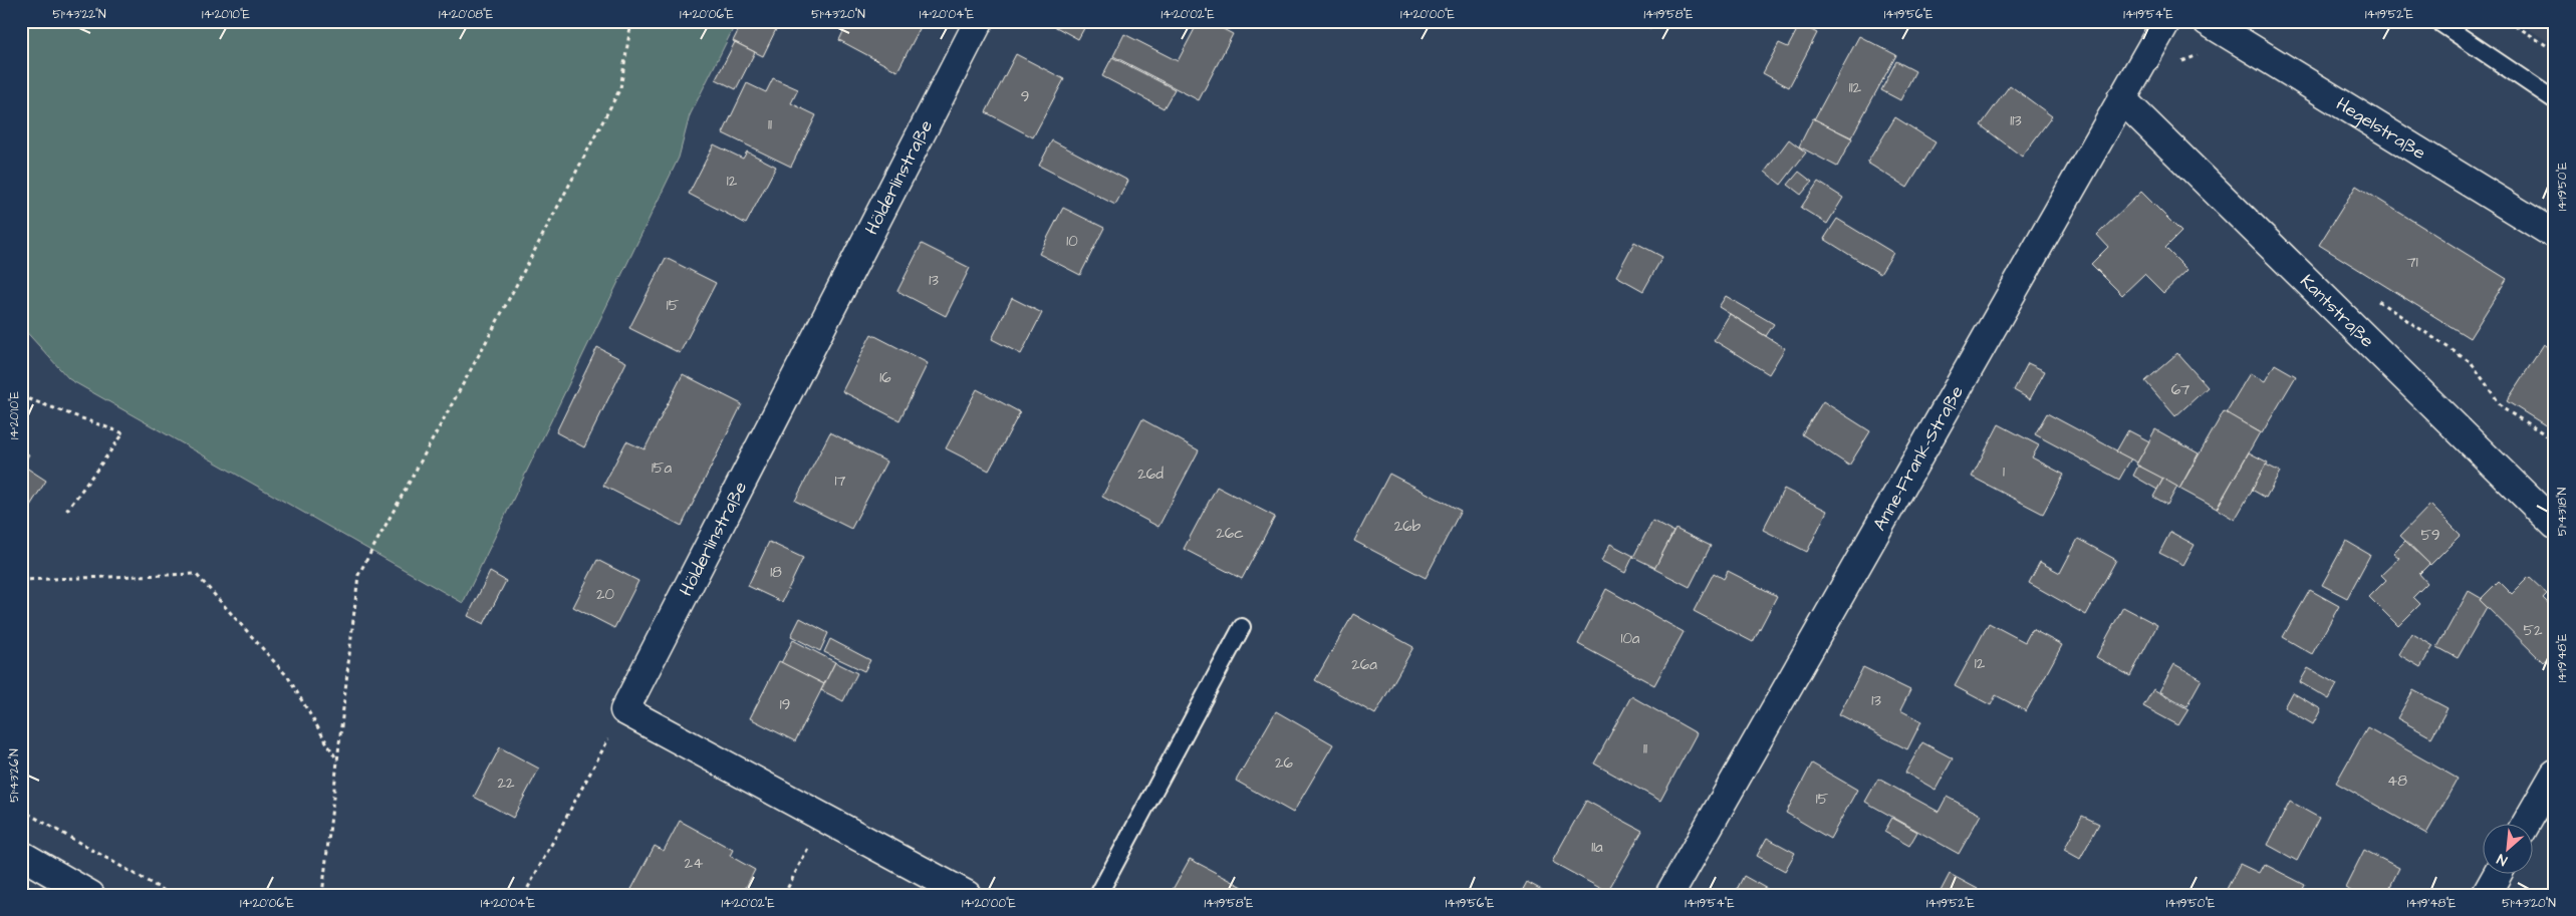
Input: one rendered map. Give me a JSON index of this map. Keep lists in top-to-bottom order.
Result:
{
  "streets": {
    "street": [
      "Hegelstraße",
      "Hölderlinstraße",
      "Kantstraße",
      "Anne-Frank-Straße"
    ]
  },
  "crossings": [
    ["Kantstraße", "Anne-Frank-Straße"]
  ],
  "house_numbers": [
    "112",
    "9",
    "113",
    "11",
    "12",
    "10",
    "71",
    "13",
    "15",
    "16",
    "67",
    "15a",
    "1",
    "26d",
    "17",
    "26b",
    "26c",
    "59",
    "18",
    "20",
    "52",
    "10a",
    "12",
    "26a",
    "13",
    "19",
    "11",
    "26",
    "48",
    "22",
    "15",
    "11a",
    "24"
  ],
  "north": "bottom left",
  "coordinates": [
    "51°43'22\"N",
    "14°20'10\"E",
    "14°20'08\"E",
    "14°20'06\"E",
    "51°43'20\"N",
    "14°20'04\"E",
    "14°20'02\"E",
    "14°20'00\"E",
    "14°19'58\"E",
    "14°19'56\"E",
    "14°19'54\"E",
    "14°19'52\"E",
    "14°19'50\"E",
    "51°43'18\"N",
    "14°19'48\"E",
    "51°43'26\"N"
  ]
}
